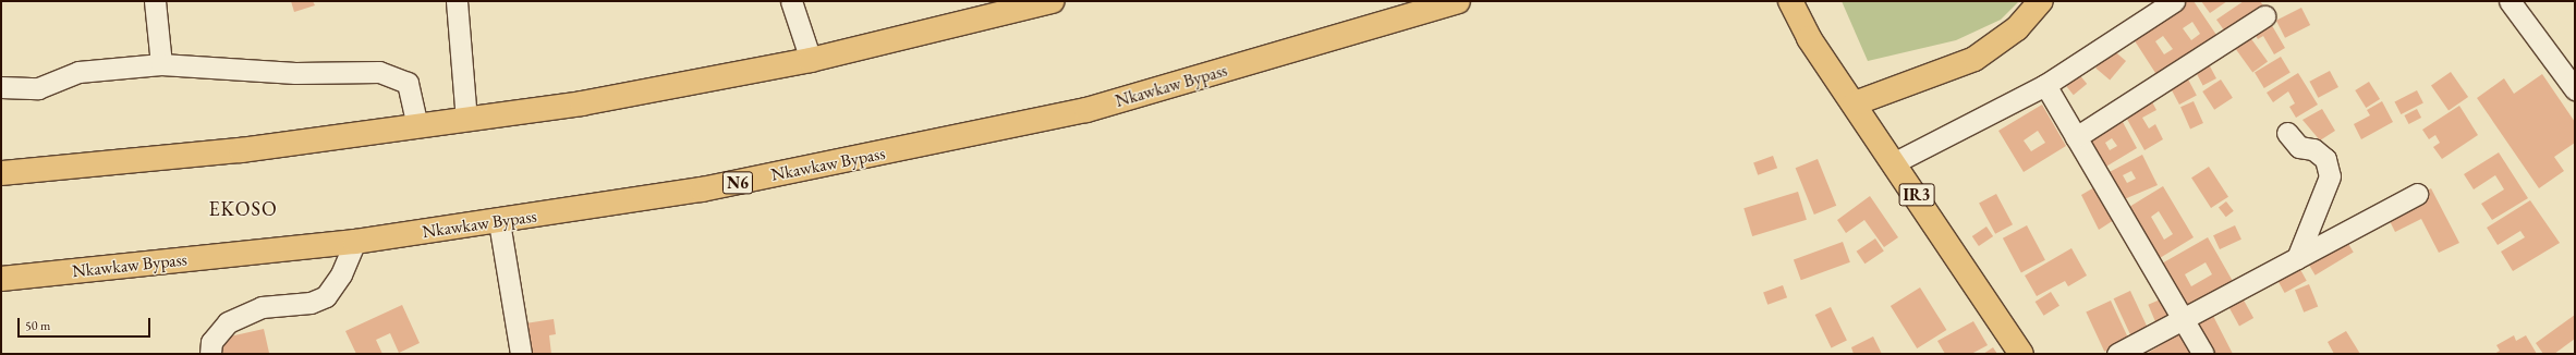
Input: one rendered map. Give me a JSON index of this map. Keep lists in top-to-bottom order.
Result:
{
  "streets": {
    "main road": ["Nkawkaw Bypass", "N6", "IR3"]
  },
  "districts": ["EKOSO"],
  "scale_bar": "50 m"
}
